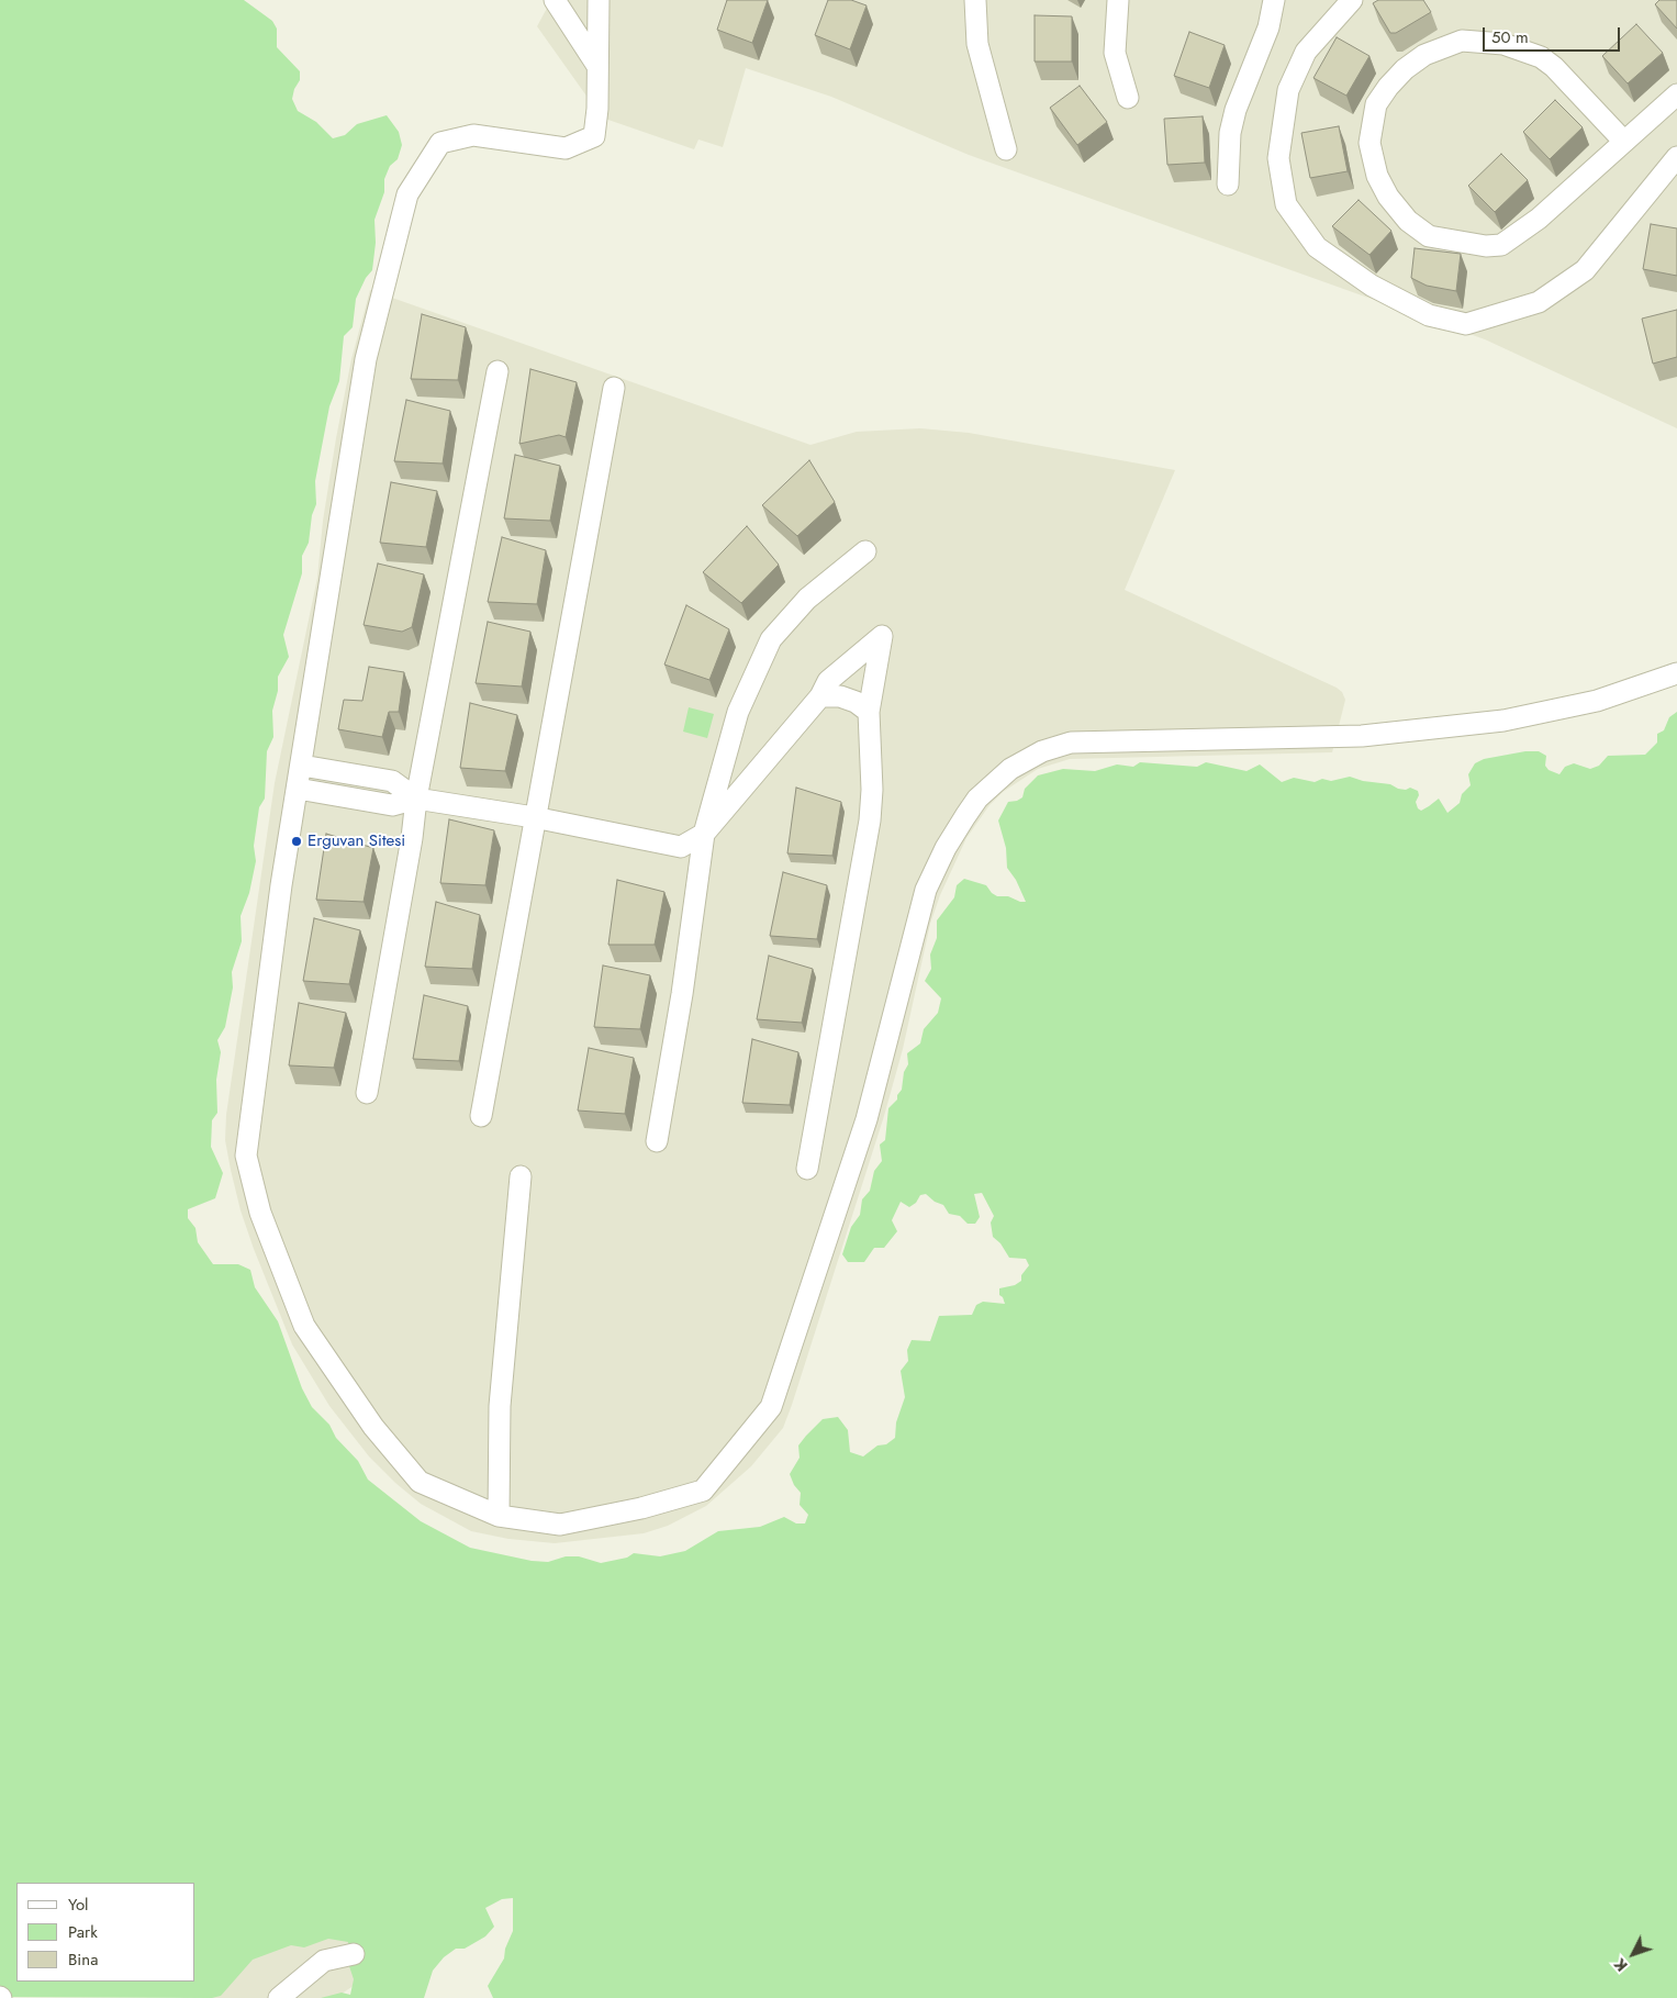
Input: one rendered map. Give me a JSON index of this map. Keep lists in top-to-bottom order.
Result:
{
  "places": ["Erguvan Sitesi"],
  "legend": ["Yol", "Park", "Bina"],
  "scale_bar": "50 m",
  "north": "bottom left"
}
